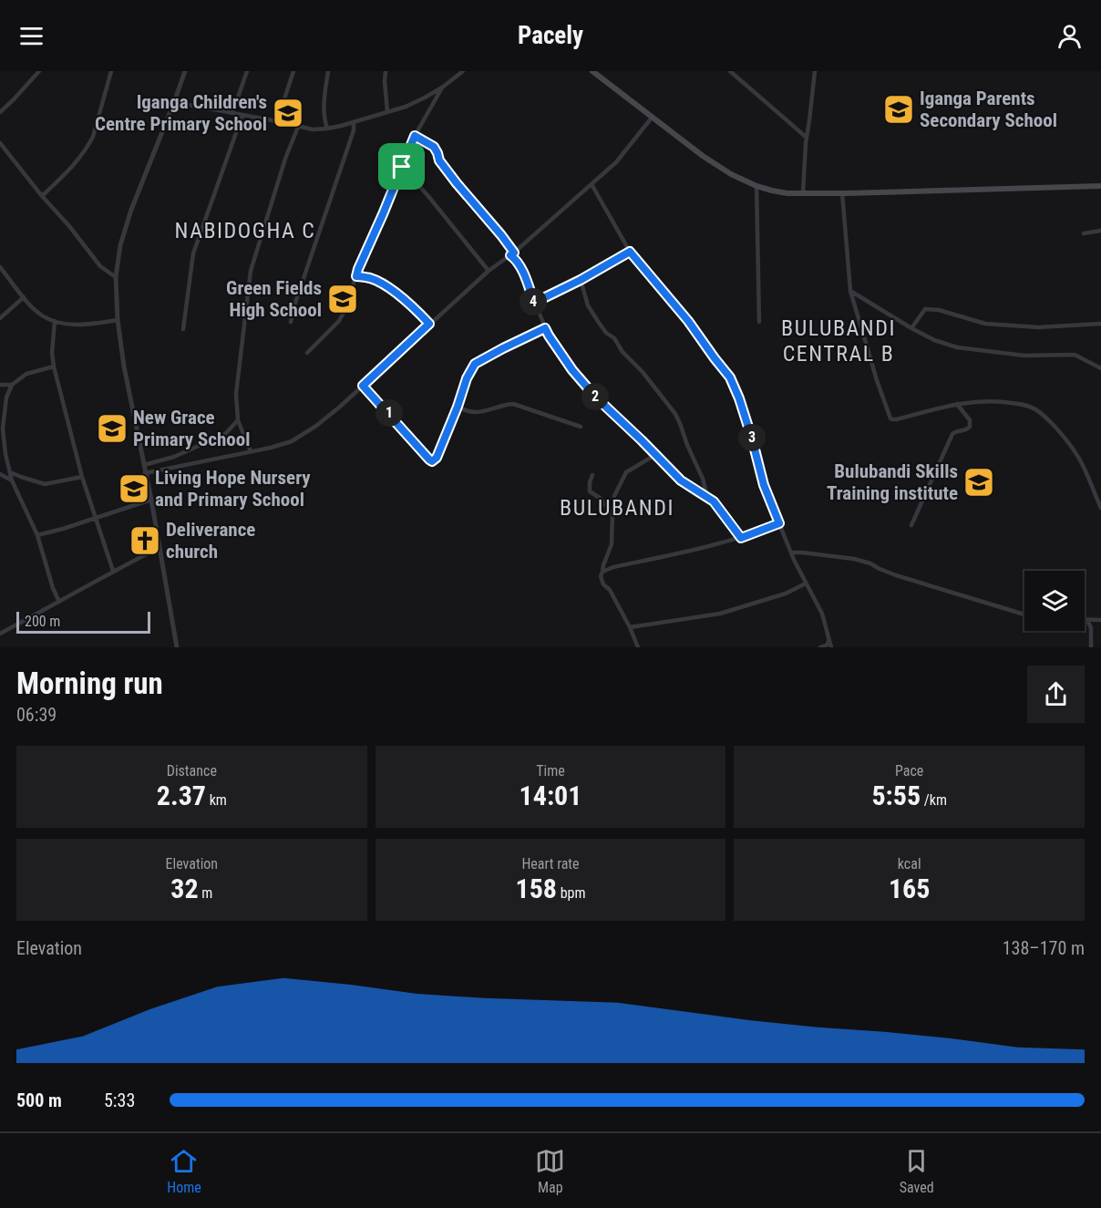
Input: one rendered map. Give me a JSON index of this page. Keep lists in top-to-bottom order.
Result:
{
  "districts": ["NABIDOGHA C", "BULUBANDI CENTRAL B", "BULUBANDI"],
  "places": {
    "school or university": [
      "Iganga Parents Secondary School",
      "Iganga Children's Centre Primary School",
      "Green Fields High School",
      "New Grace Primary School",
      "Bulubandi Skills Training institute",
      "Living Hope Nursery and Primary School"
    ],
    "church": ["Deliverance church"]
  },
  "scale_bar": "200 m",
  "page": {
    "header": "Pacely",
    "pins": [
      "4",
      "2",
      "1",
      "3"
    ],
    "scale": "200 m",
    "heading": ["Morning run", "06:39"],
    "stats": [
      ["Distance", "2.37 km"],
      ["Time", "14:01"],
      ["Pace", "5:55 /km"],
      ["Elevation", "32 m"],
      ["Heart rate", "158 bpm"],
      ["kcal", "165"]
    ],
    "chart": ["Elevation", "138–170 m"],
    "list": [
      {
        "name": "500 m",
        "note": "5:33"
      }
    ],
    "tabs": ["Home", "Map", "Saved"]
  }
}
